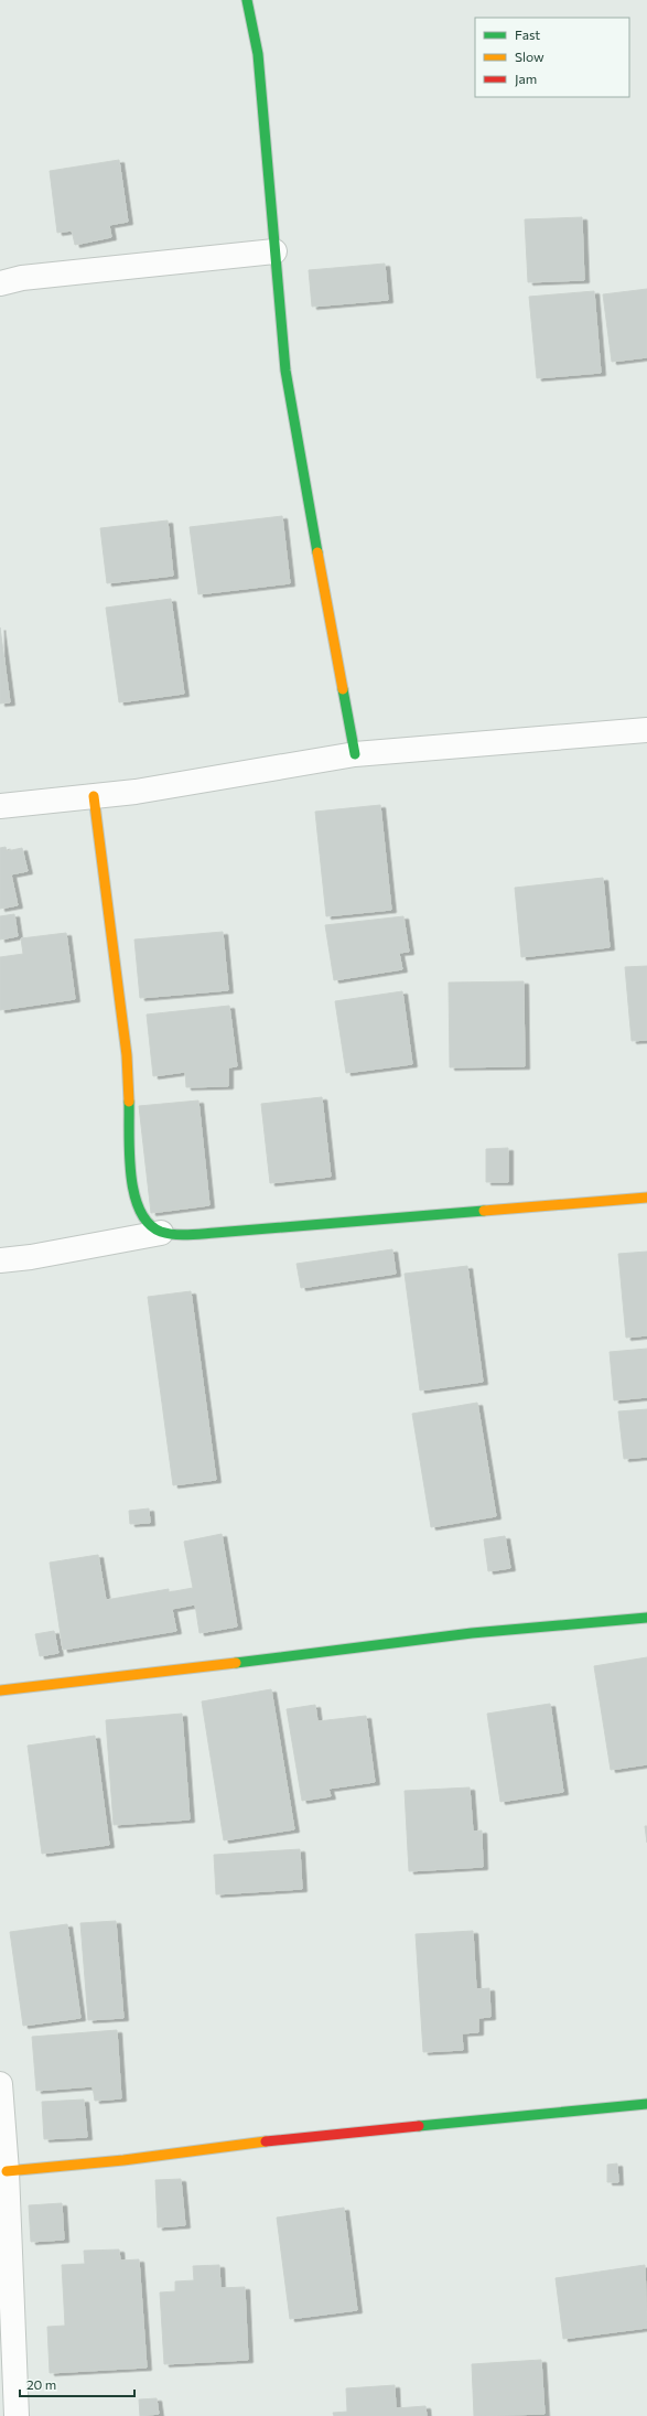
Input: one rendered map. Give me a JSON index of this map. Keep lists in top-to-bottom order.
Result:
{
  "legend": ["Fast", "Slow", "Jam"],
  "scale_bar": "20 m"
}
